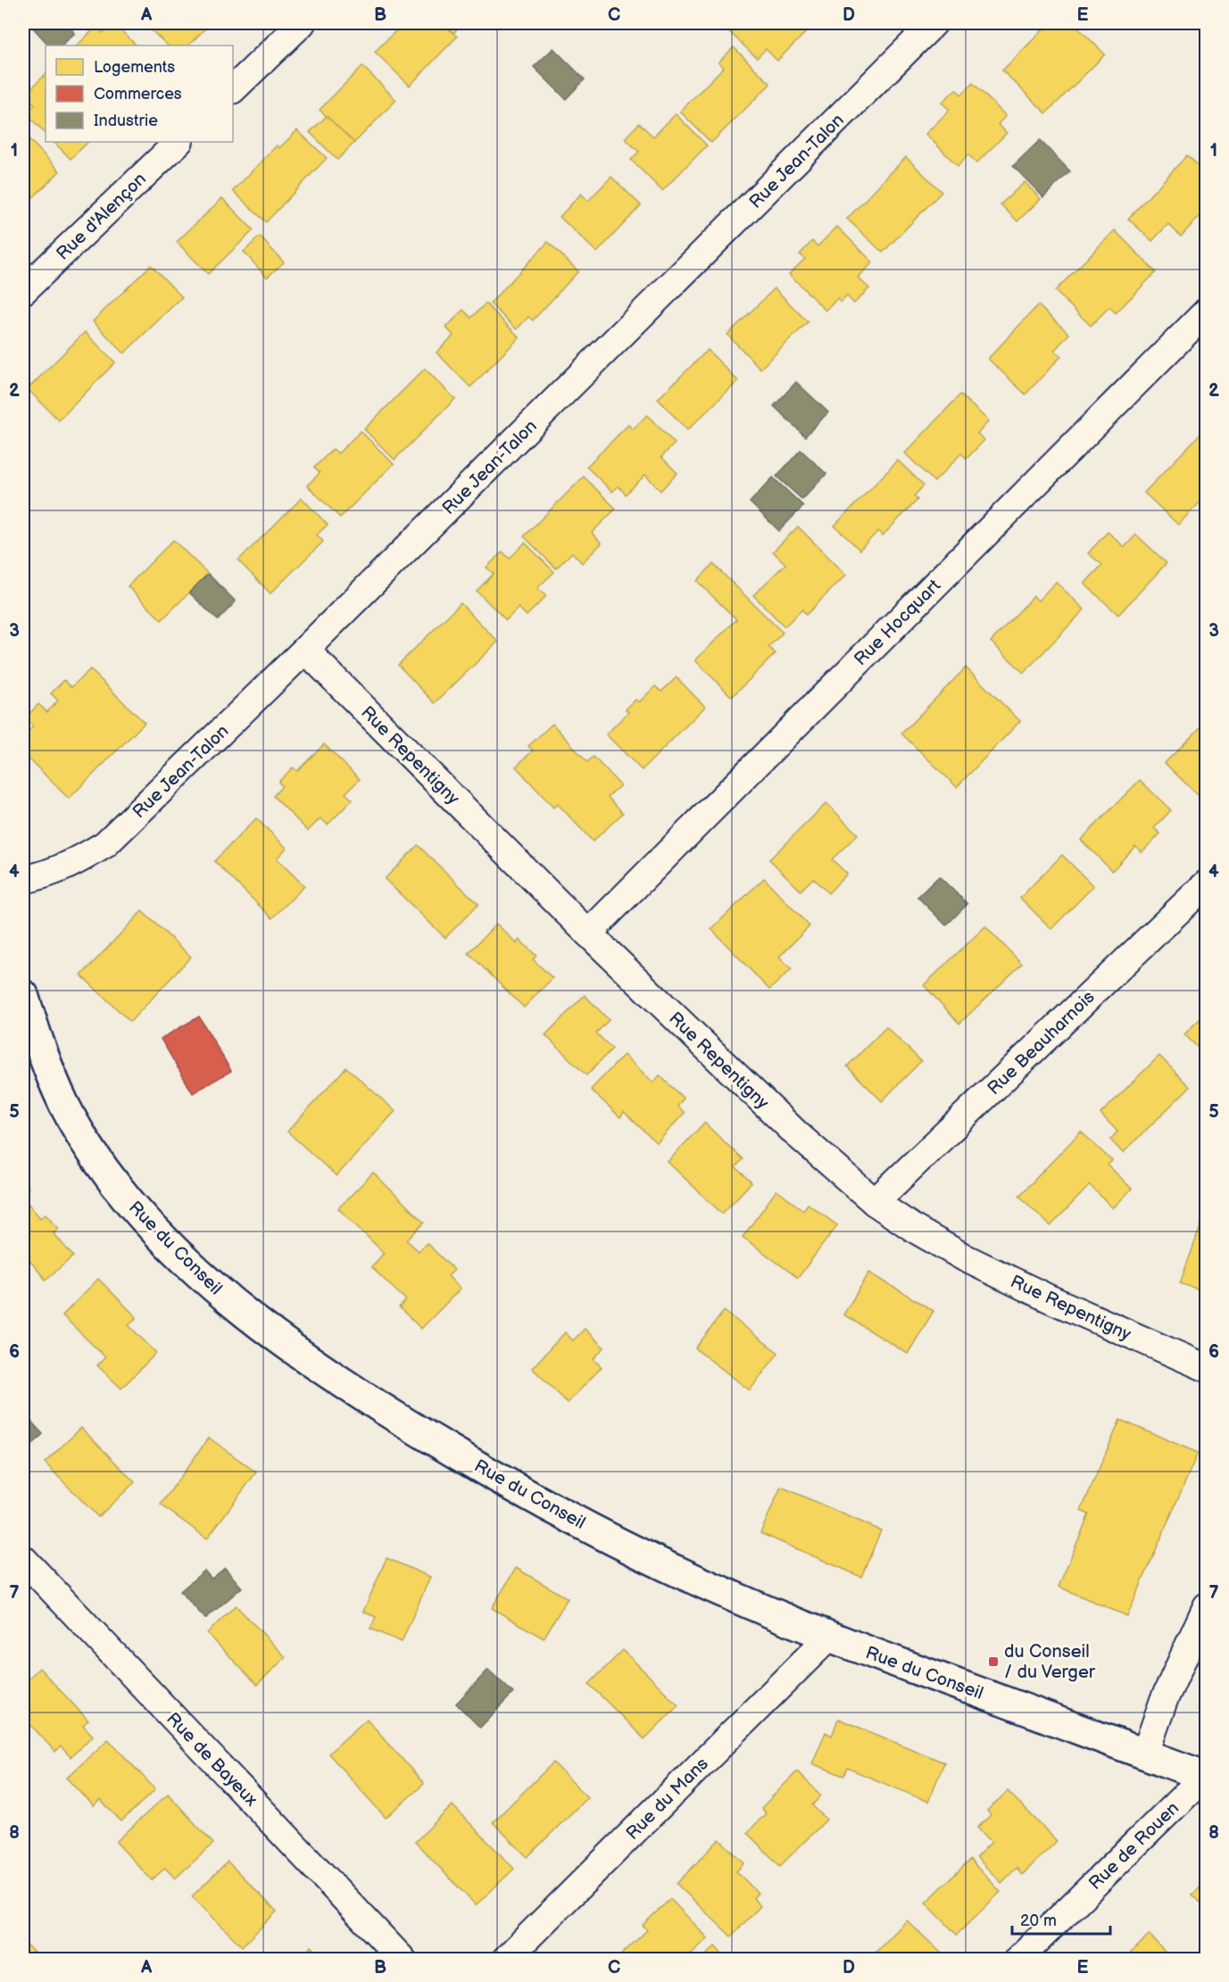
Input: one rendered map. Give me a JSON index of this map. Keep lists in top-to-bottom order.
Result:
{
  "streets": {
    "street": [
      "Rue Jean-Talon",
      "Rue d'Alençon",
      "Rue Hocquart",
      "Rue Repentigny",
      "Rue Beauharnois",
      "Rue du Conseil",
      "Rue de Bayeux",
      "Rue du Mans",
      "Rue de Rouen"
    ]
  },
  "crossings": [
    ["Rue Jean-Talon", "Rue Repentigny"],
    ["Rue Hocquart", "Rue Repentigny"],
    ["Rue Repentigny", "Rue Beauharnois"],
    ["Rue du Conseil", "Rue du Mans"],
    ["Rue du Conseil", "Rue de Rouen"]
  ],
  "places": {
    "transit": ["du Conseil / du Verger"]
  },
  "legend": ["Logements", "Commerces", "Industrie"],
  "scale_bar": "20 m",
  "grid": {
    "columns": [
      "A",
      "B",
      "C",
      "D",
      "E"
    ],
    "rows": [
      "1",
      "2",
      "3",
      "4",
      "5",
      "6",
      "7",
      "8"
    ]
  }
}
